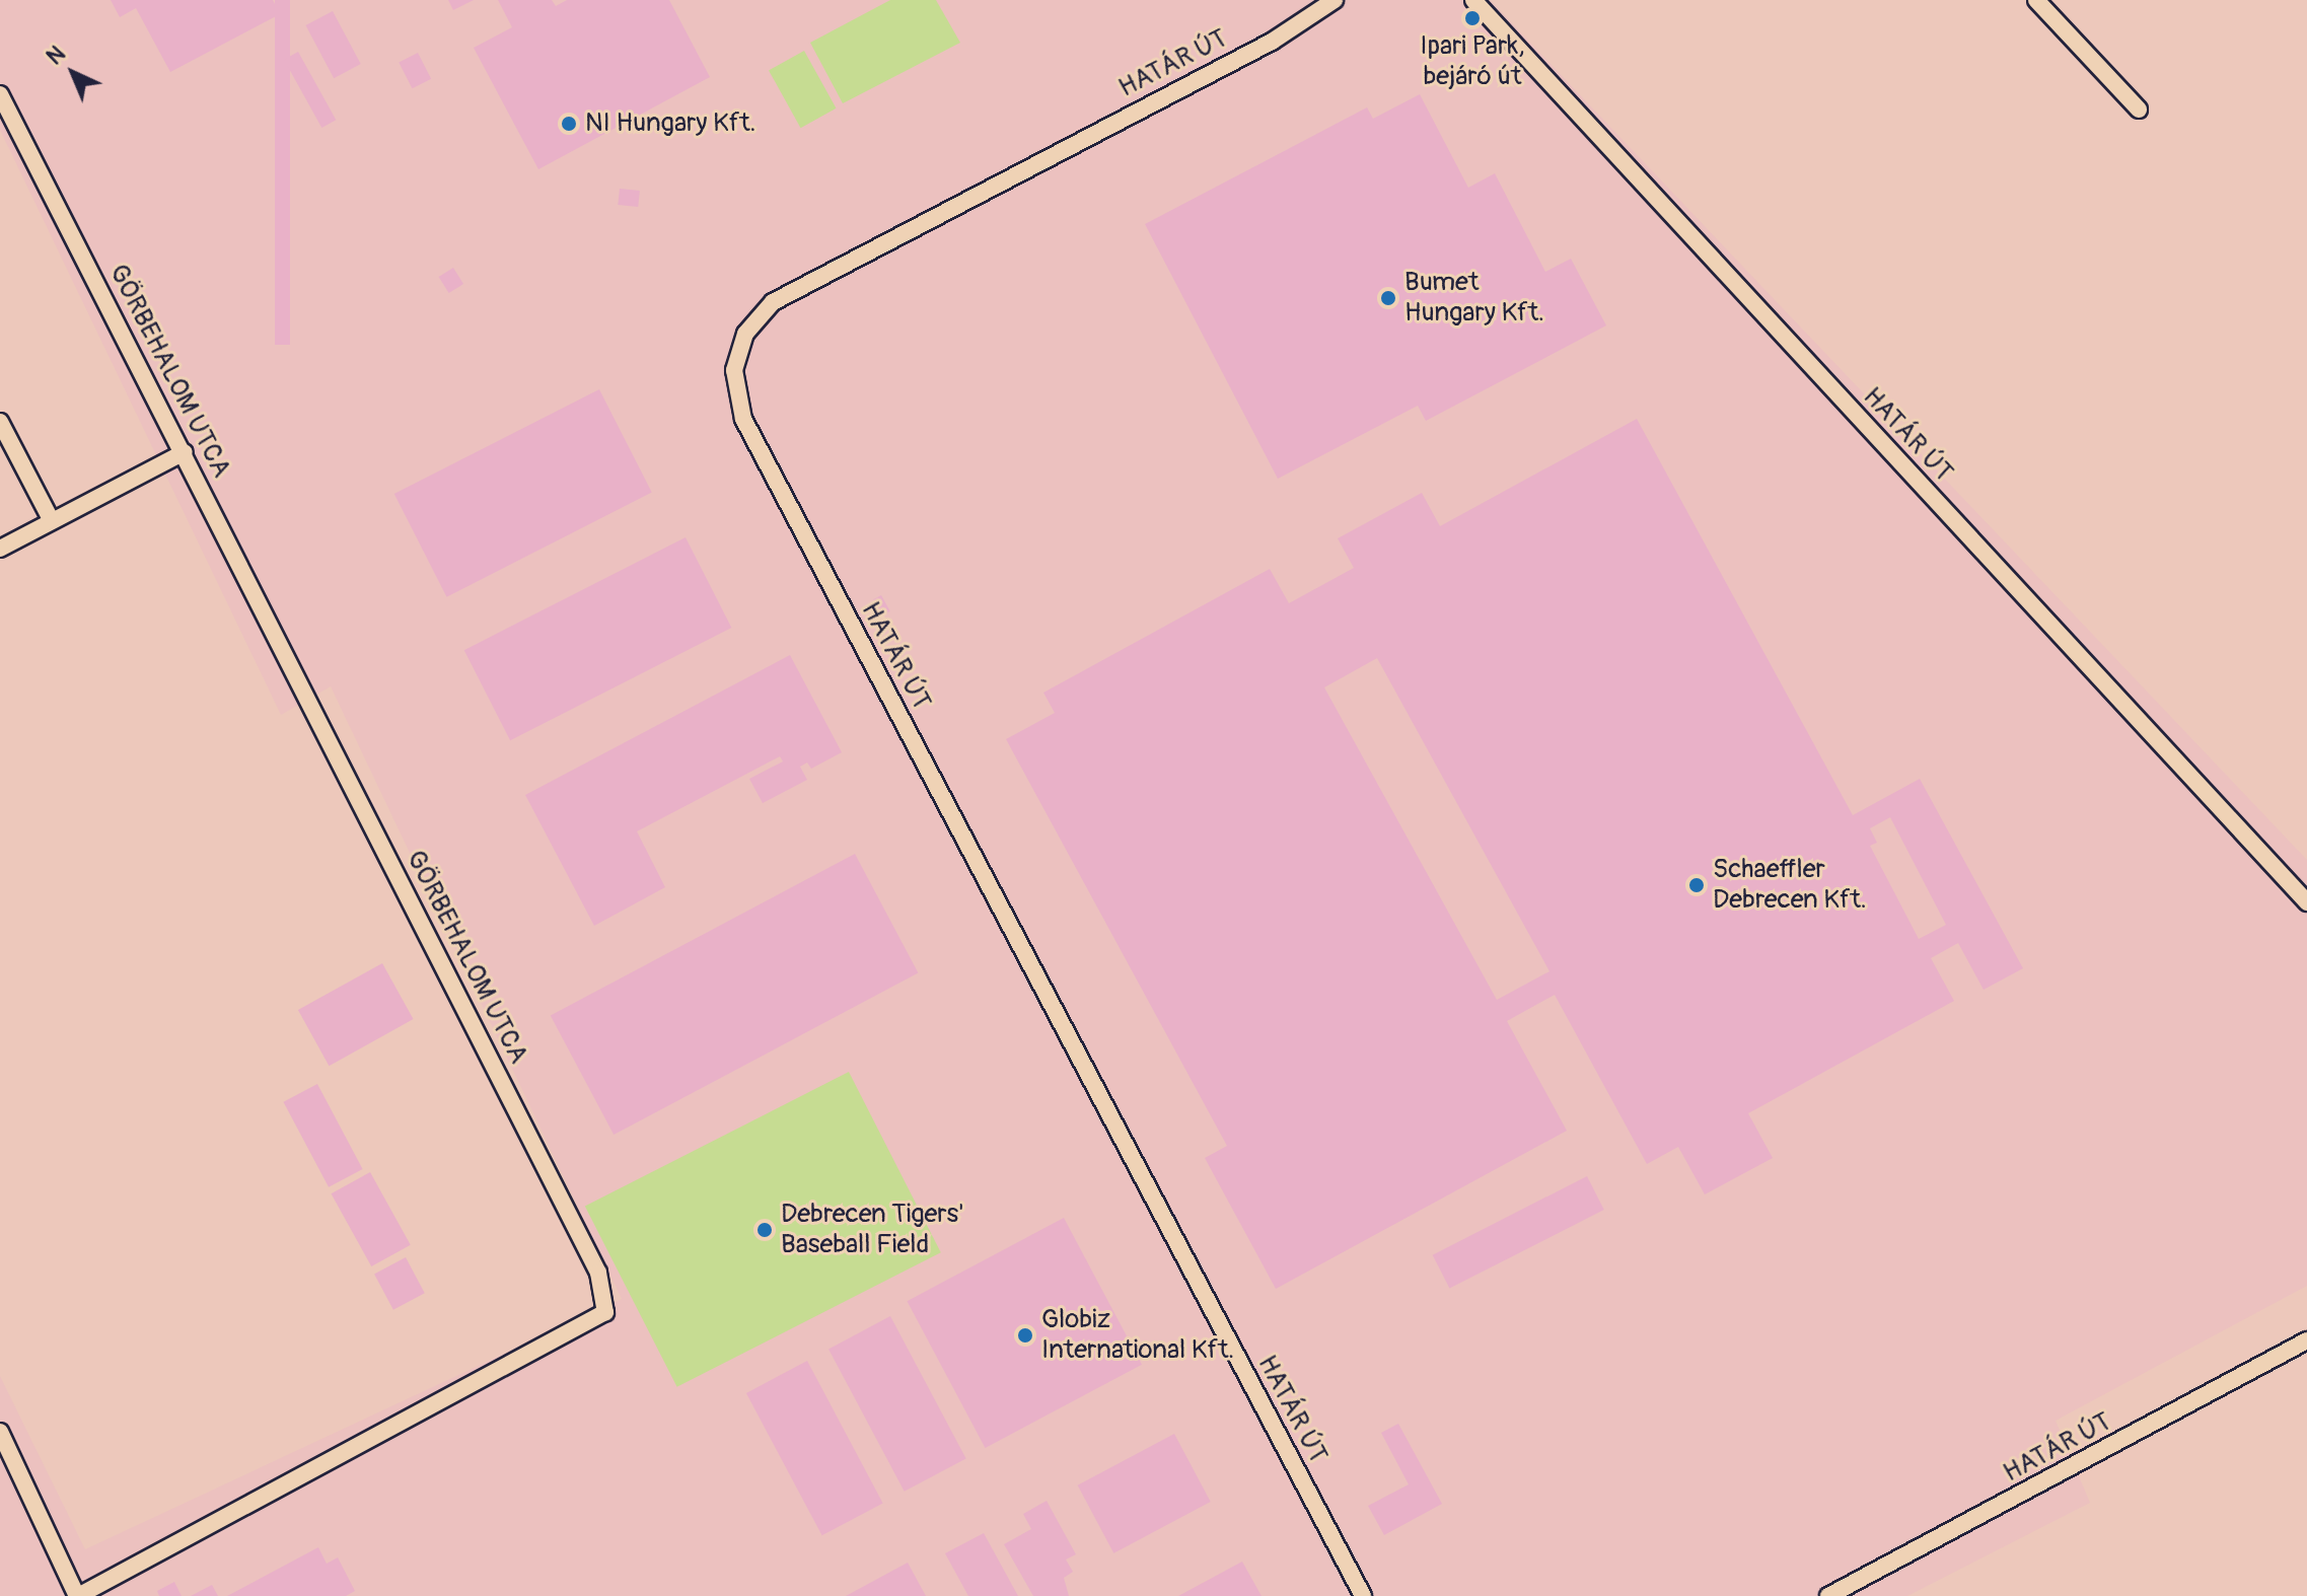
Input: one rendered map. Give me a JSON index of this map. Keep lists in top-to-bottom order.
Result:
{
  "streets": {
    "street": ["HATÁR ÚT", "GÖRBEHALOM UTCA"]
  },
  "places": [
    "Ipari Park, bejáró út",
    "NI Hungary Kft.",
    "Bumet Hungary Kft.",
    "Schaeffler Debrecen Kft.",
    "Debrecen Tigers' Baseball Field",
    "Globiz International Kft."
  ],
  "north": "top left"
}
